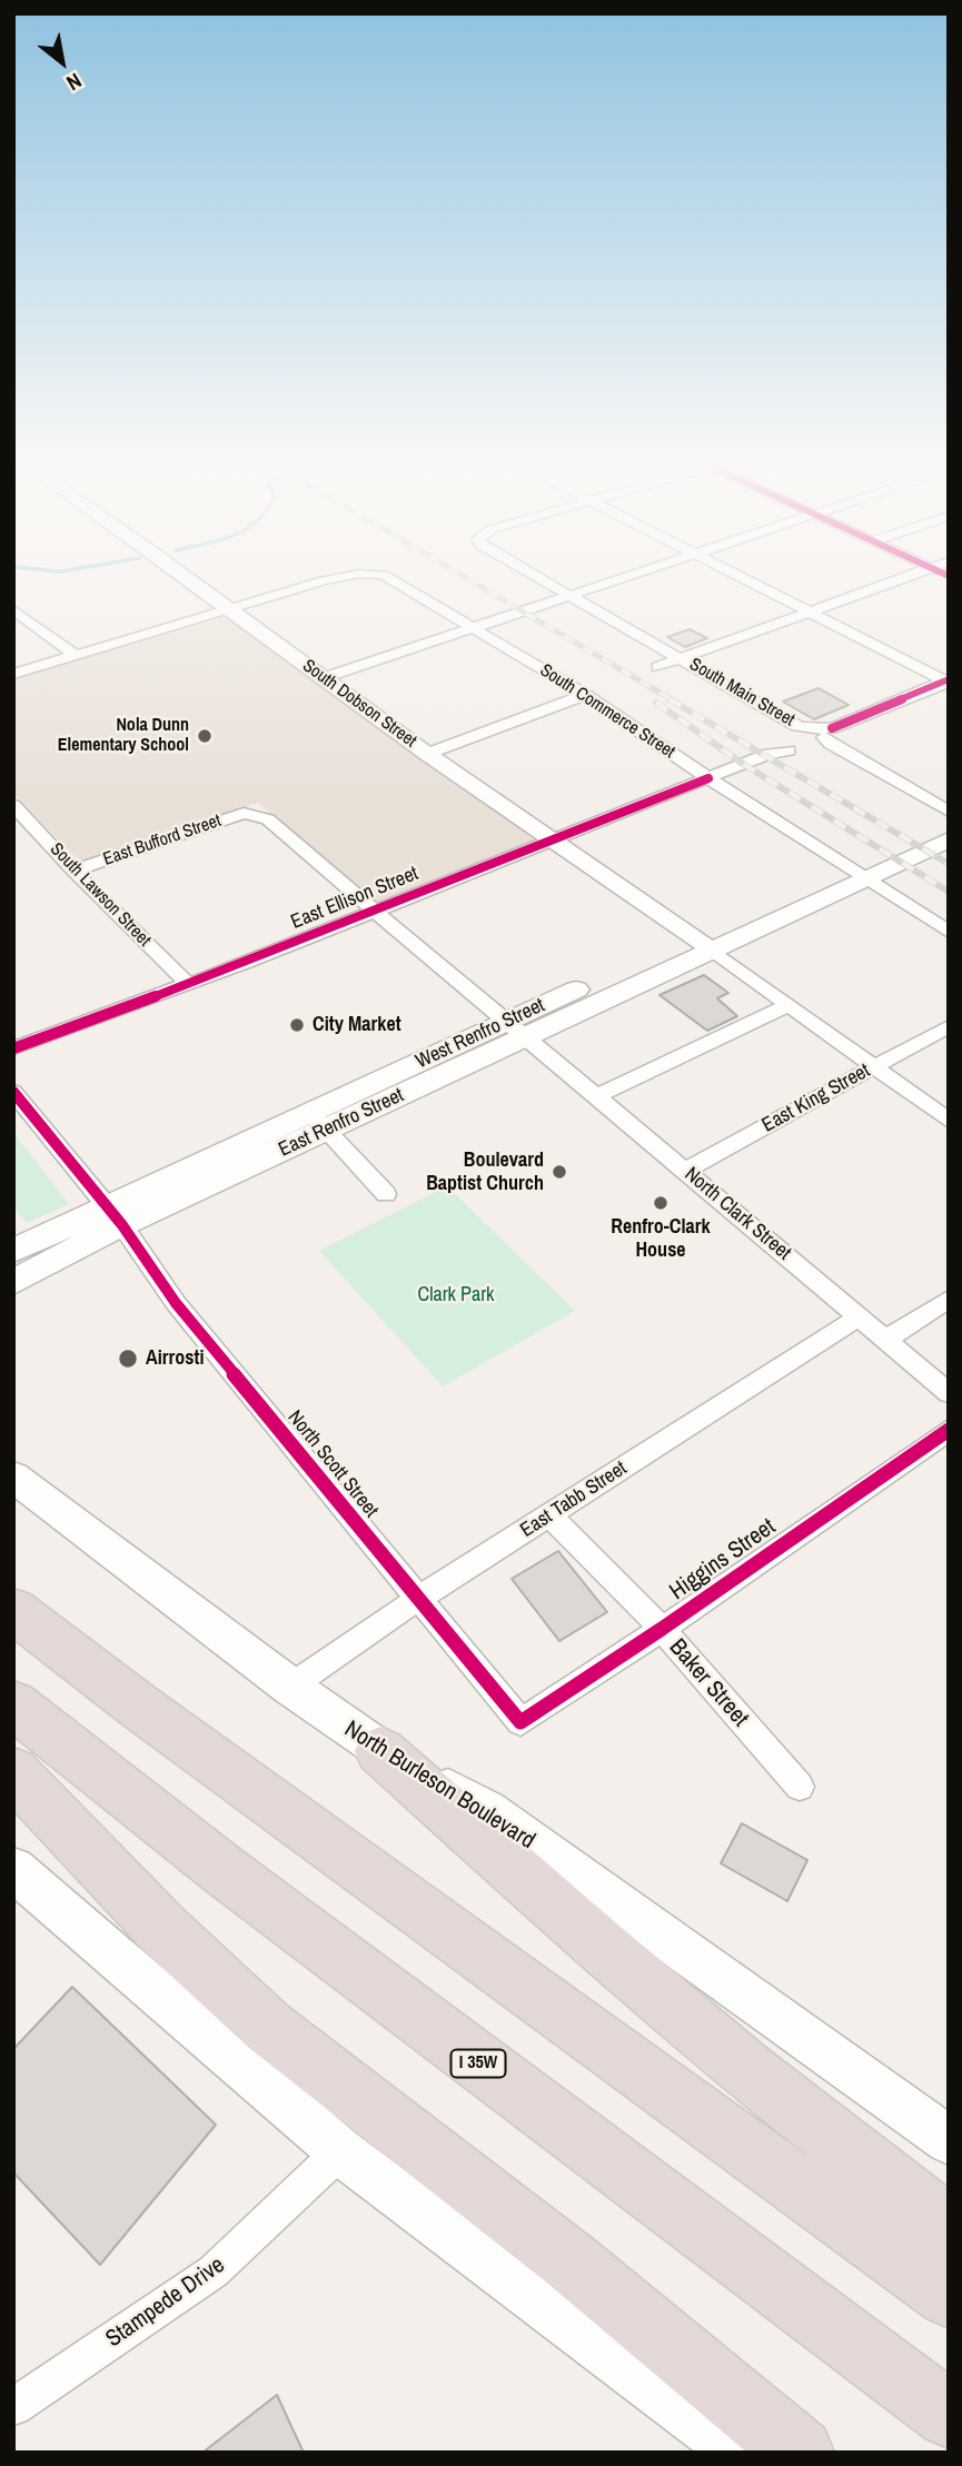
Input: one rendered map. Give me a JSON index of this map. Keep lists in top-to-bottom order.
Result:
{
  "streets": {
    "highway": ["I 35W"],
    "main road": ["West Renfro Street", "North Burleson Boulevard"],
    "street": [
      "South Main Street",
      "South Dobson Street",
      "South Commerce Street",
      "East Bufford Street",
      "South Lawson Street",
      "East Ellison Street",
      "East King Street",
      "North Clark Street",
      "North Scott Street",
      "East Tabb Street",
      "Higgins Street",
      "Baker Street",
      "Stampede Drive"
    ]
  },
  "crossings": [
    ["South Main Street", "East Ellison Street"],
    ["South Dobson Street", "South Commerce Street"],
    ["South Dobson Street", "East Ellison Street"],
    ["South Dobson Street", "West Renfro Street"],
    ["South Commerce Street", "East Ellison Street"],
    ["East Bufford Street", "South Lawson Street"],
    ["East Bufford Street", "East Ellison Street"],
    ["East Bufford Street", "North Clark Street"],
    ["South Lawson Street", "East Ellison Street"],
    ["East Ellison Street", "North Clark Street"],
    ["West Renfro Street", "North Clark Street"],
    ["West Renfro Street", "North Scott Street"],
    ["East King Street", "North Clark Street"],
    ["North Clark Street", "East Tabb Street"],
    ["North Scott Street", "East Tabb Street"],
    ["North Scott Street", "Higgins Street"],
    ["East Tabb Street", "Baker Street"],
    ["East Tabb Street", "North Burleson Boulevard"],
    ["Higgins Street", "Baker Street"]
  ],
  "parks": ["Clark Park"],
  "places": [
    "Nola Dunn Elementary School",
    "City Market",
    "Boulevard Baptist Church",
    "Renfro-Clark House",
    "Airrosti"
  ],
  "north": "bottom right"
}
